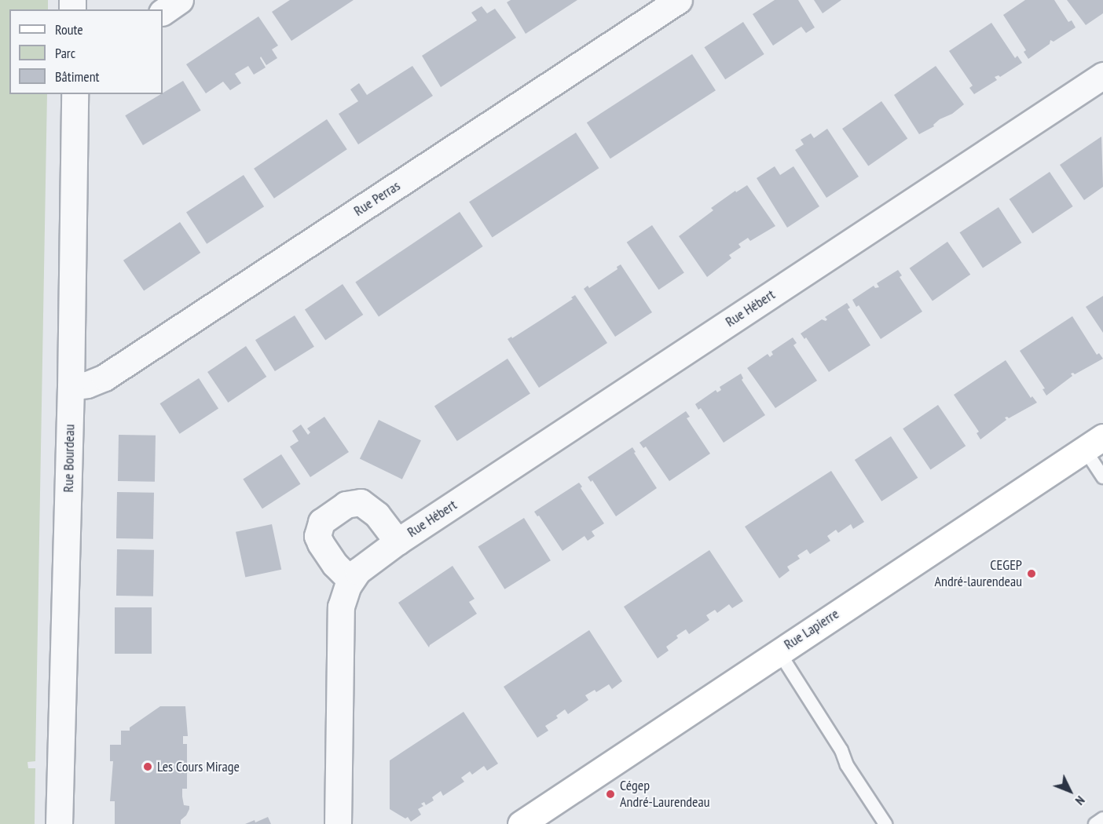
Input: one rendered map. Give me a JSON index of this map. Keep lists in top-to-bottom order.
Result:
{
  "streets": {
    "street": [
      "Rue Perras",
      "Rue Hébert",
      "Rue Bourdeau",
      "Rue Lapierre"
    ]
  },
  "crossings": [
    ["Rue Perras", "Rue Bourdeau"]
  ],
  "places": ["CEGEP André-laurendeau", "Les Cours Mirage", "Cégep André-Laurendeau"],
  "legend": ["Route", "Parc", "Bâtiment"],
  "north": "bottom right"
}
